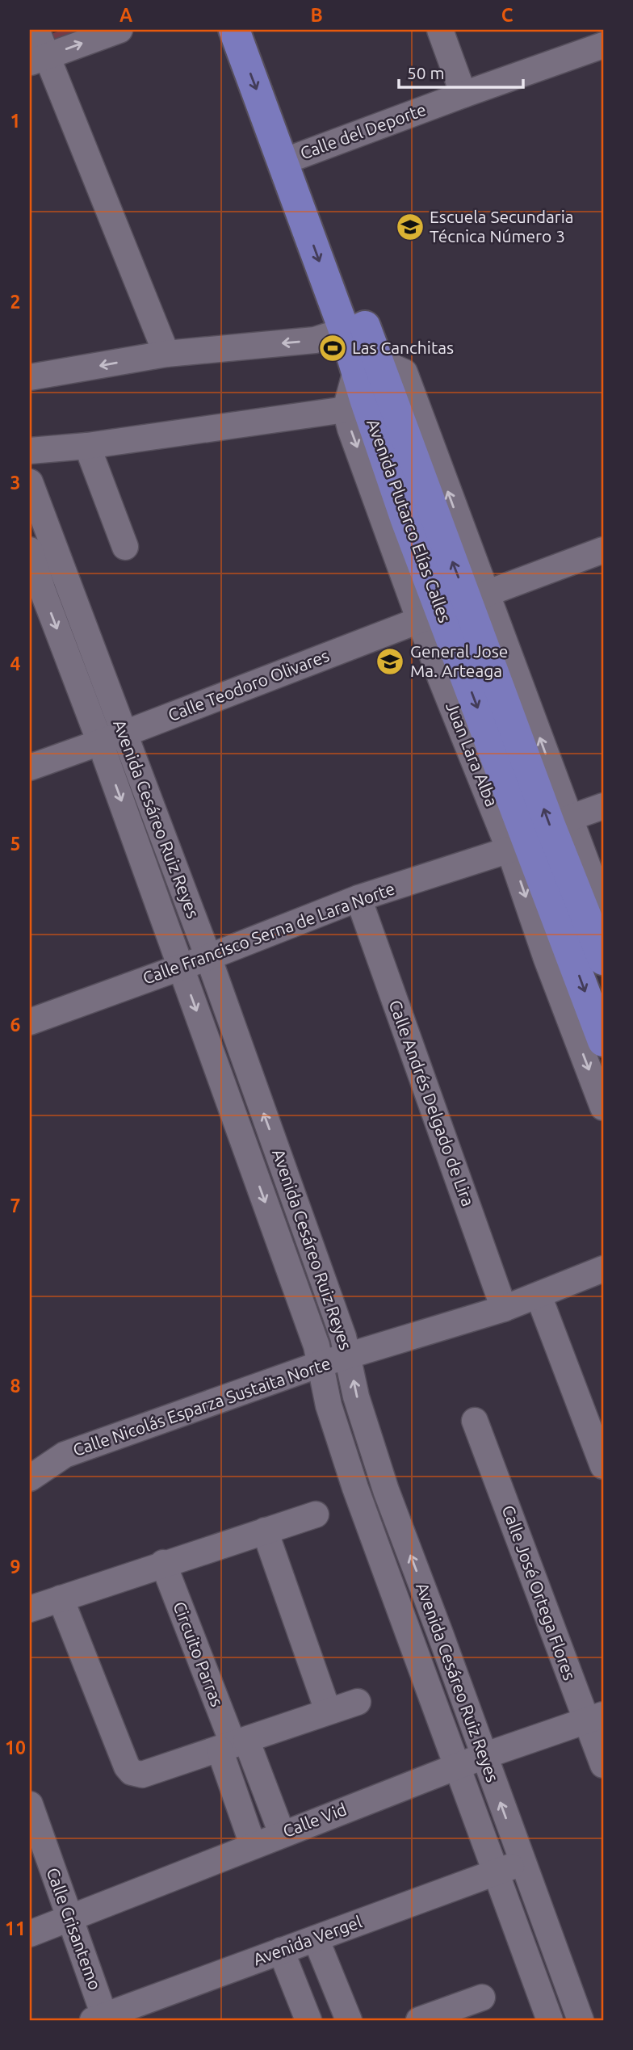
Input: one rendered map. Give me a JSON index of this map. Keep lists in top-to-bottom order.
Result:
{
  "streets": {
    "main road": ["Avenida Plutarco Elías Calles"],
    "street": [
      "Calle del Deporte",
      "Calle Teodoro Olivares",
      "Juan Lara Alba",
      "Avenida Cesáreo Ruiz Reyes",
      "Calle Francisco Serna de Lara Norte",
      "Calle Andrés Delgado de Lira",
      "Calle Nicolás Esparza Sustaita Norte",
      "Calle José Ortega Flores",
      "Circuito Parras",
      "Calle Vid",
      "Calle Crisantemo",
      "Avenida Vergel"
    ]
  },
  "crossings": [
    ["Calle del Deporte", "Avenida Plutarco Elías Calles"],
    ["Avenida Plutarco Elías Calles", "Calle Teodoro Olivares"],
    ["Avenida Plutarco Elías Calles", "Juan Lara Alba"],
    ["Calle Teodoro Olivares", "Juan Lara Alba"],
    ["Calle Teodoro Olivares", "Avenida Cesáreo Ruiz Reyes"],
    ["Juan Lara Alba", "Calle Francisco Serna de Lara Norte"],
    ["Avenida Cesáreo Ruiz Reyes", "Calle Francisco Serna de Lara Norte"],
    ["Avenida Cesáreo Ruiz Reyes", "Calle Nicolás Esparza Sustaita Norte"],
    ["Avenida Cesáreo Ruiz Reyes", "Calle Vid"],
    ["Avenida Cesáreo Ruiz Reyes", "Avenida Vergel"],
    ["Calle Francisco Serna de Lara Norte", "Calle Andrés Delgado de Lira"],
    ["Calle Andrés Delgado de Lira", "Calle Nicolás Esparza Sustaita Norte"],
    ["Calle José Ortega Flores", "Calle Vid"],
    ["Circuito Parras", "Calle Vid"],
    ["Calle Vid", "Calle Crisantemo"],
    ["Calle Crisantemo", "Avenida Vergel"]
  ],
  "places": {
    "school or university": ["Escuela Secundaria Técnica Número 3", "General Jose Ma. Arteaga"],
    "sports": ["Las Canchitas"]
  },
  "scale_bar": "50 m",
  "grid": {
    "columns": ["A", "B", "C"],
    "rows": [
      "1",
      "2",
      "3",
      "4",
      "5",
      "6",
      "7",
      "8",
      "9",
      "10",
      "11"
    ]
  }
}
